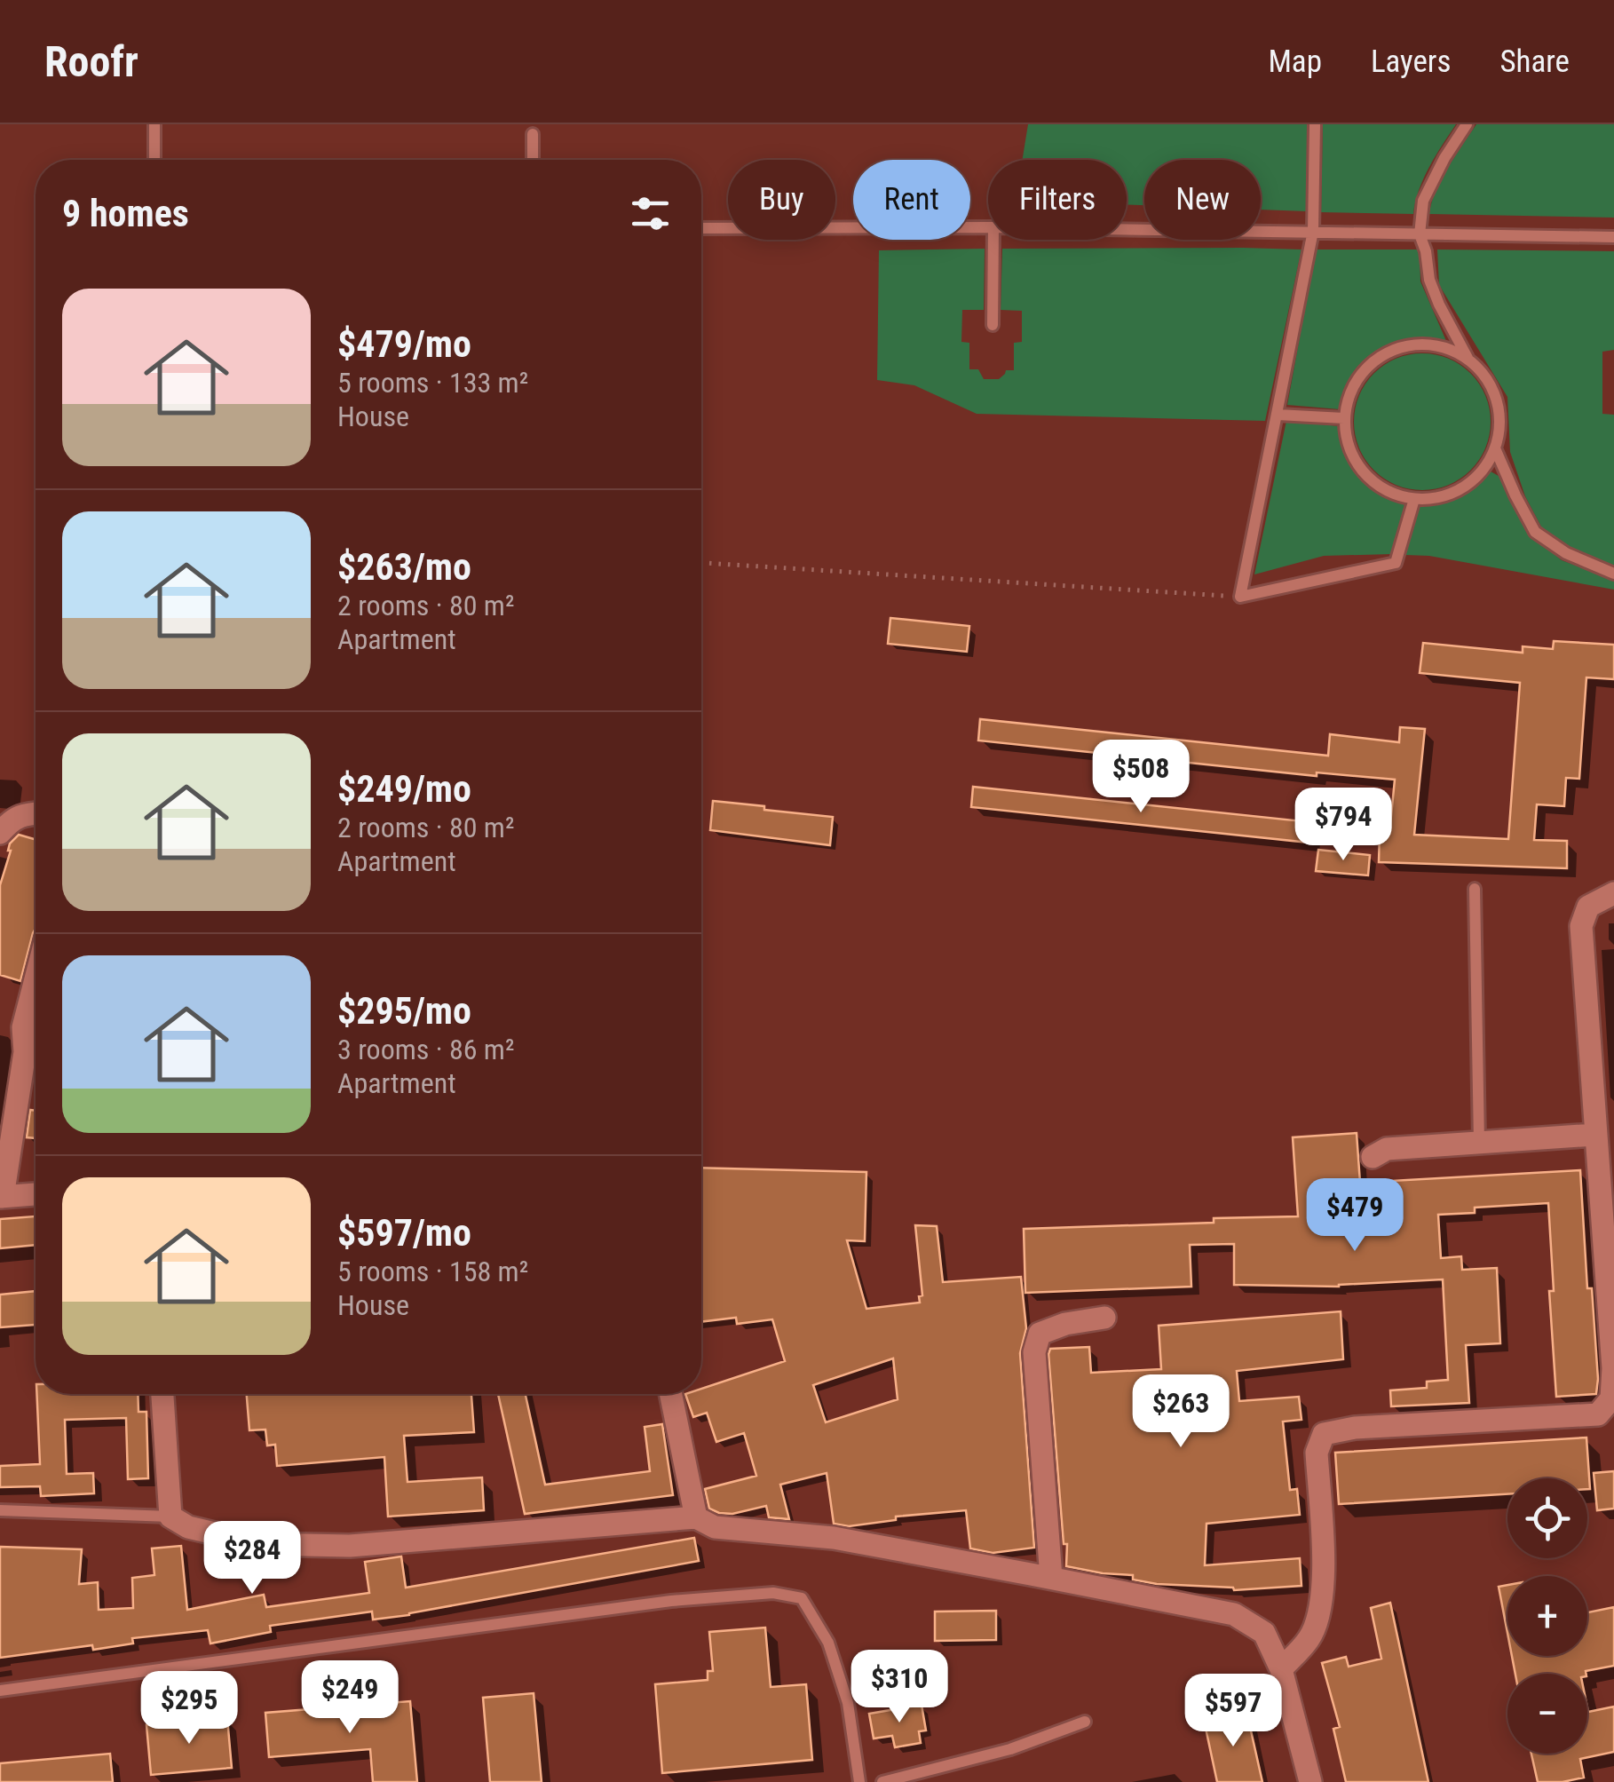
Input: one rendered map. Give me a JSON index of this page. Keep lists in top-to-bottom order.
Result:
{
  "page": {
    "header": "Roofr",
    "nav": ["Map", "Layers", "Share"],
    "chip": [
      "Buy",
      "Rent",
      "Filters",
      "New"
    ],
    "heading": "9 homes",
    "list": [
      {
        "name": "$479/mo",
        "note": "5 rooms · 133 m² · House"
      },
      {
        "name": "$263/mo",
        "note": "2 rooms · 80 m² · Apartment"
      },
      {
        "name": "$249/mo",
        "note": "2 rooms · 80 m² · Apartment"
      },
      {
        "name": "$295/mo",
        "note": "3 rooms · 86 m² · Apartment"
      },
      {
        "name": "$597/mo",
        "note": "5 rooms · 158 m² · House"
      }
    ],
    "price": [
      "$508",
      "$794",
      "$479",
      "$263",
      "$284",
      "$310",
      "$249",
      "$295",
      "$597"
    ],
    "map_buttons": ["+", "−"]
  }
}
